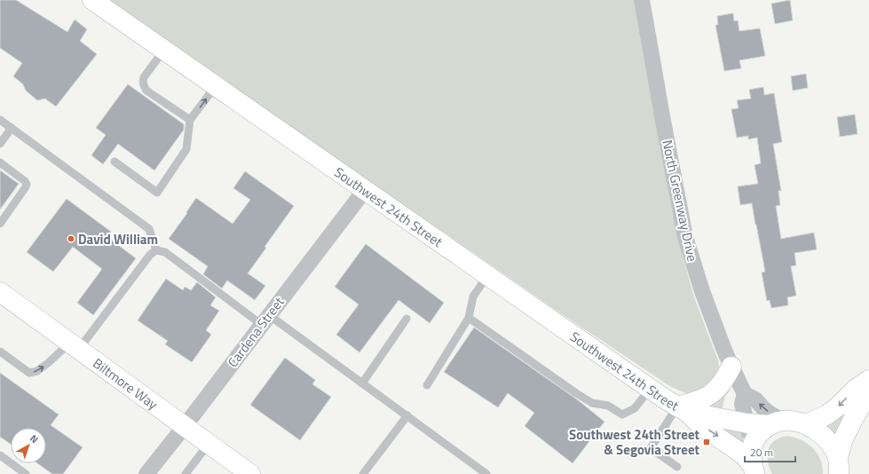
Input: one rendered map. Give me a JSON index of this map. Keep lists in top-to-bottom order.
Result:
{
  "streets": {
    "street": [
      "North Greenway Drive",
      "Southwest 24th Street",
      "Cardena Street",
      "Biltmore Way"
    ]
  },
  "crossings": [
    ["North Greenway Drive", "Southwest 24th Street"],
    ["Southwest 24th Street", "Cardena Street"],
    ["Cardena Street", "Biltmore Way"]
  ],
  "places": {
    "other": ["David William"],
    "transit": ["Southwest 24th Street & Segovia Street"]
  },
  "scale_bar": "20 m",
  "north": "top right"
}
